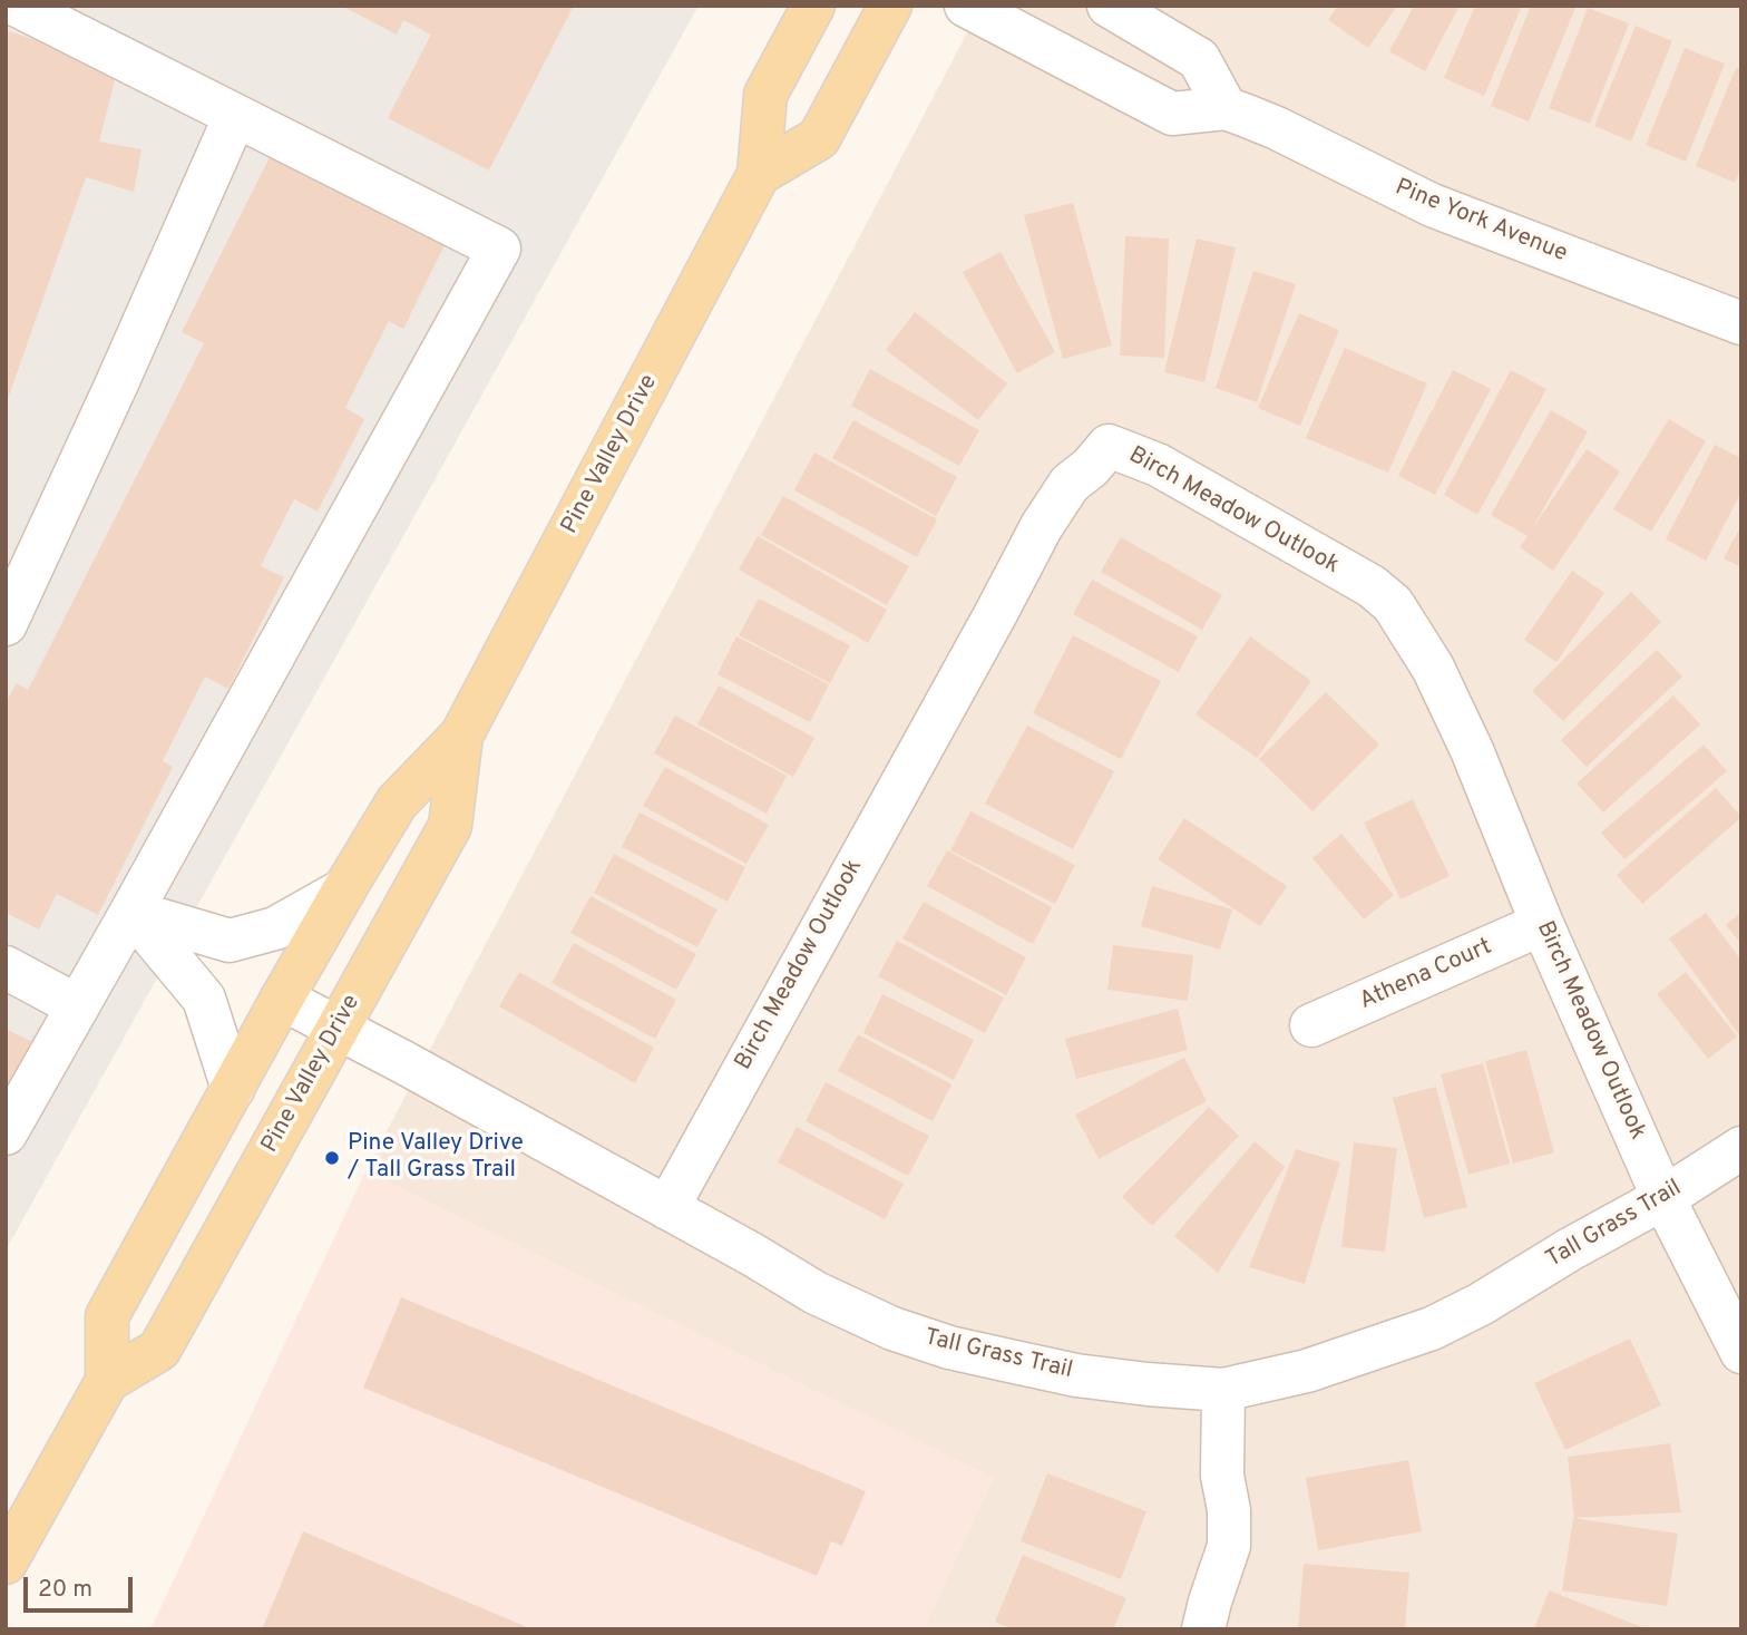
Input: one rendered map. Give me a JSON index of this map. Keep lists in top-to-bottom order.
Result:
{
  "streets": {
    "main road": ["Pine Valley Drive"],
    "street": [
      "Pine York Avenue",
      "Birch Meadow Outlook",
      "Athena Court",
      "Tall Grass Trail"
    ]
  },
  "crossings": [
    ["Pine Valley Drive", "Tall Grass Trail"],
    ["Birch Meadow Outlook", "Athena Court"],
    ["Birch Meadow Outlook", "Tall Grass Trail"]
  ],
  "places": ["Pine Valley Drive / Tall Grass Trail"],
  "scale_bar": "20 m"
}
